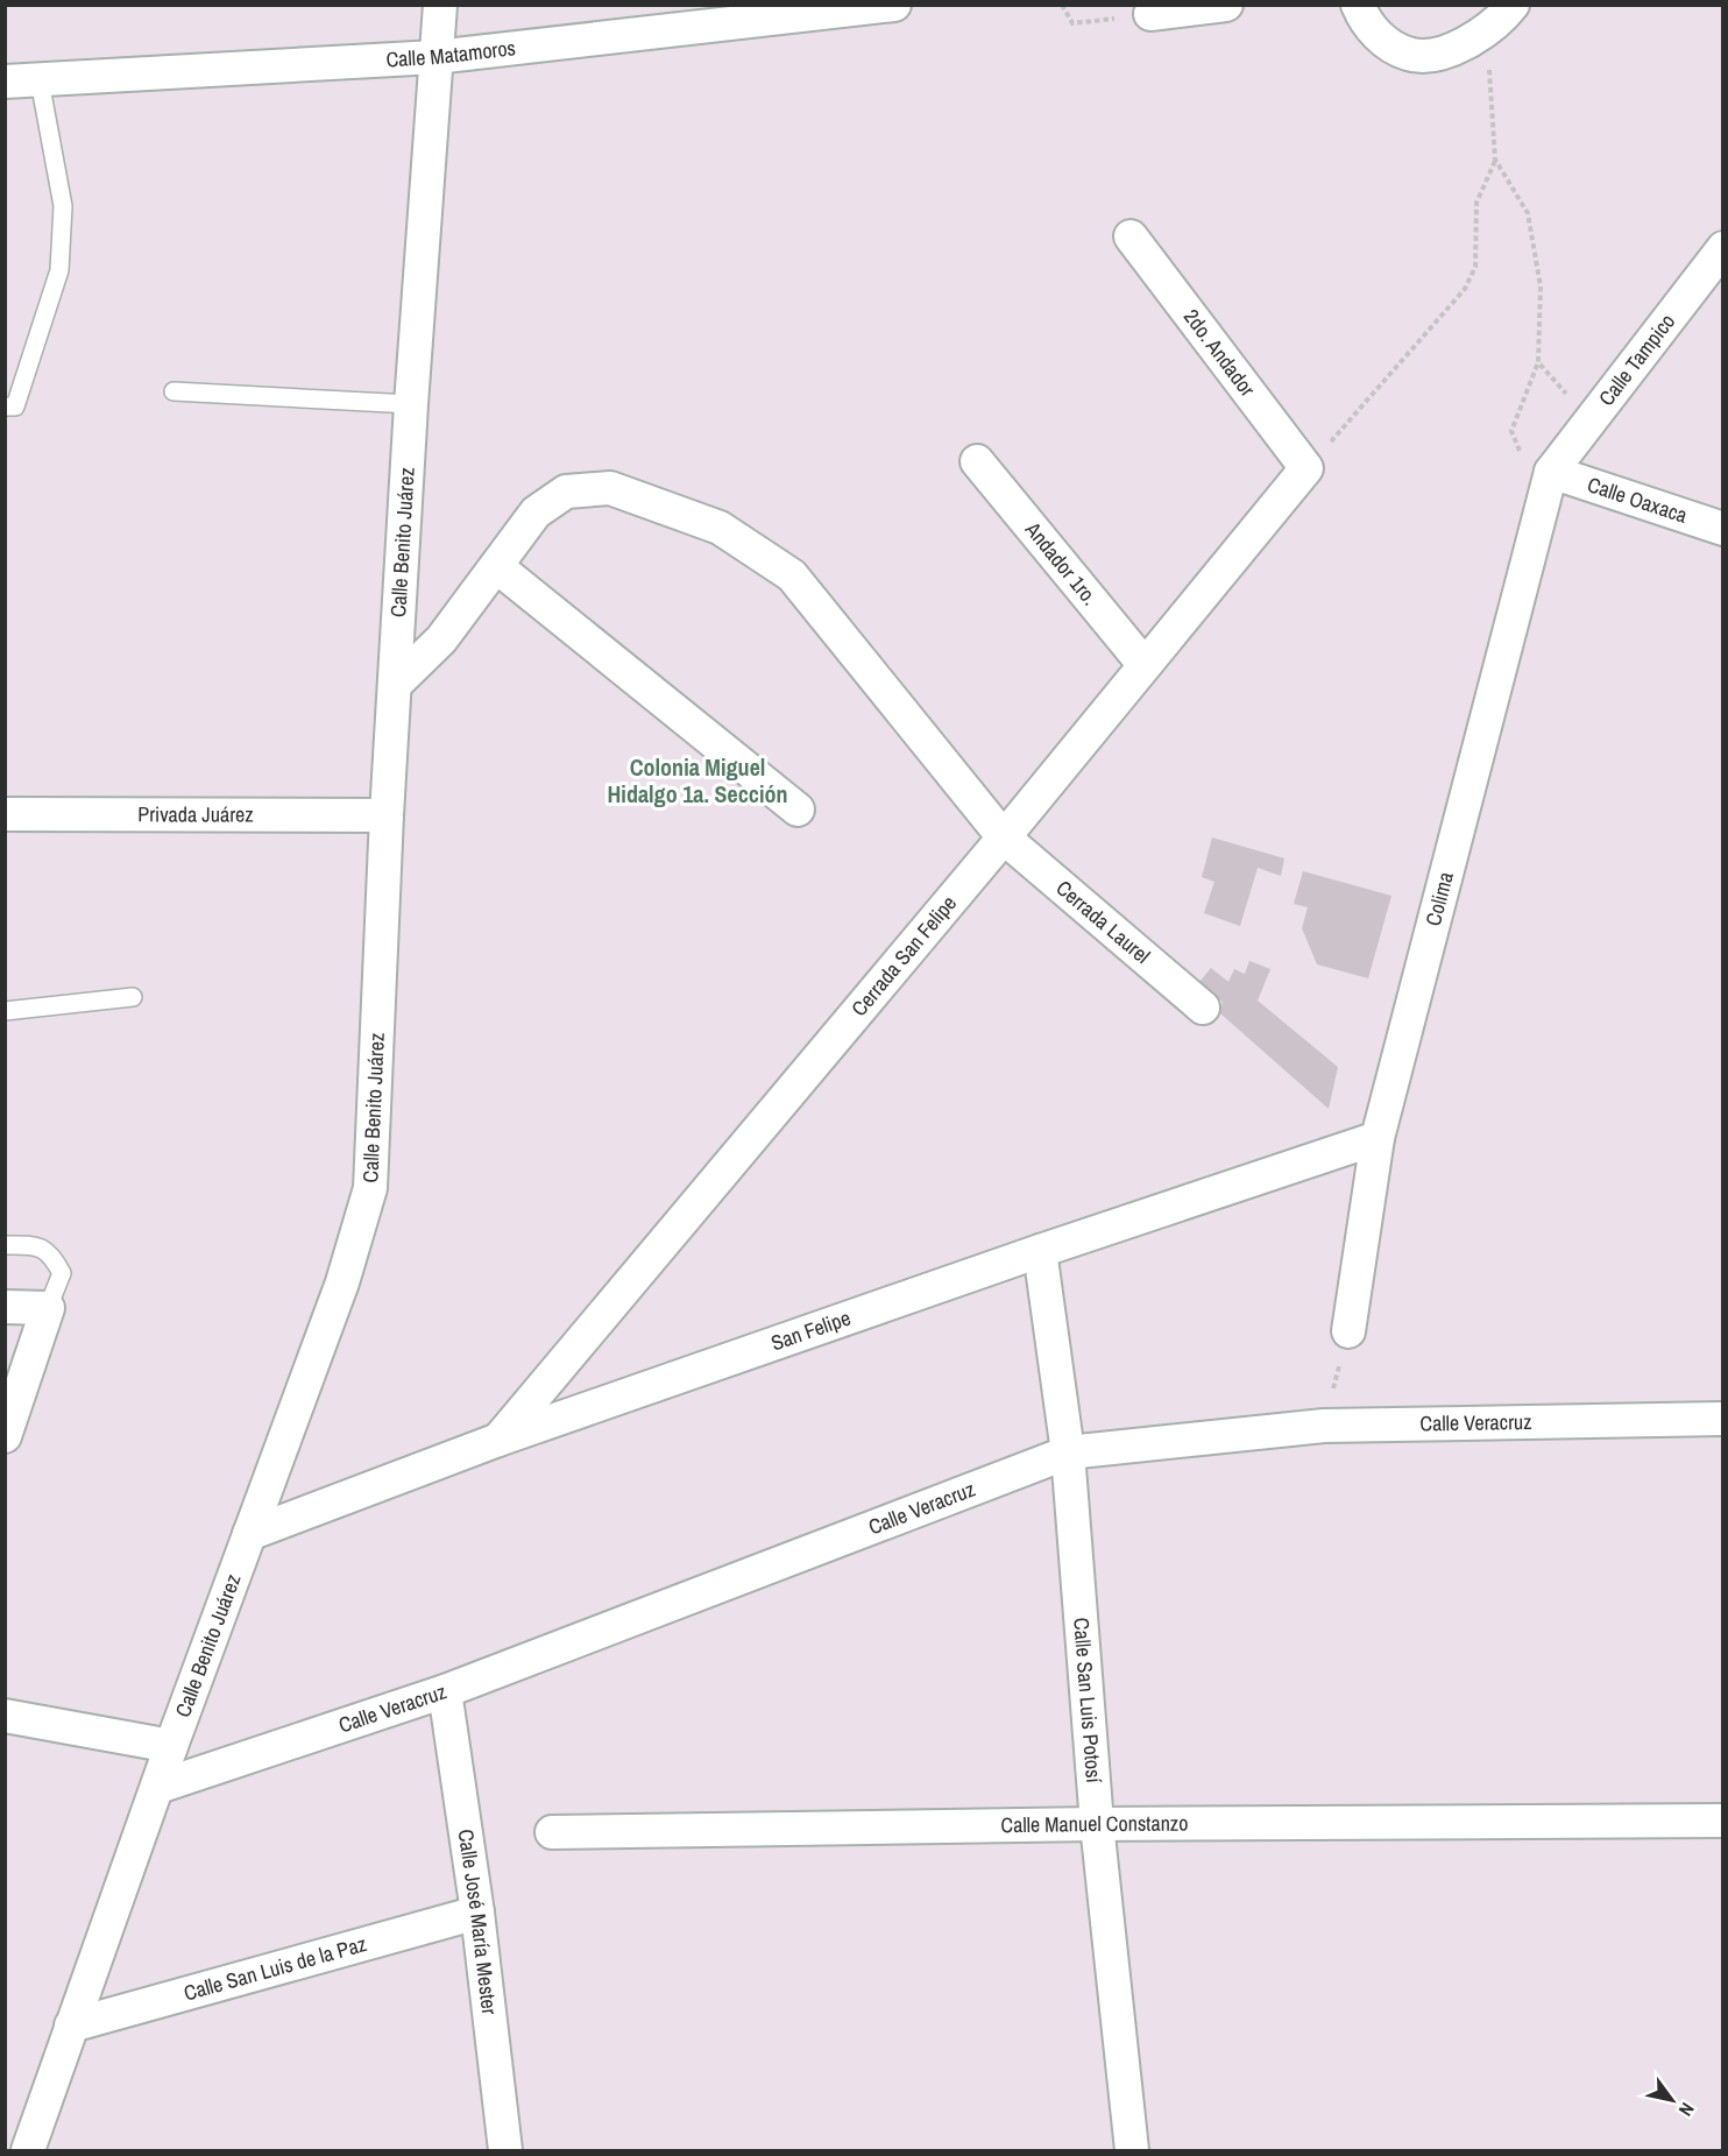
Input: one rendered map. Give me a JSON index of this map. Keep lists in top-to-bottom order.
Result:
{
  "streets": {
    "street": [
      "Calle Matamoros",
      "2do. Andador",
      "Calle Tampico",
      "Calle Oaxaca",
      "Calle Benito Juárez",
      "Andador 1ro.",
      "Privada Juárez",
      "Colima",
      "Cerrada Laurel",
      "Cerrada San Felipe",
      "San Felipe",
      "Calle Veracruz",
      "Calle San Luis Potosí",
      "Calle Manuel Constanzo",
      "Calle José María Mester",
      "Calle San Luis de la Paz"
    ]
  },
  "crossings": [
    ["Calle Matamoros", "Calle Benito Juárez"],
    ["2do. Andador", "Cerrada San Felipe"],
    ["Calle Tampico", "Calle Oaxaca"],
    ["Calle Tampico", "Colima"],
    ["Calle Oaxaca", "Colima"],
    ["Calle Benito Juárez", "Privada Juárez"],
    ["Calle Benito Juárez", "Cerrada Laurel"],
    ["Calle Benito Juárez", "San Felipe"],
    ["Calle Benito Juárez", "Calle Veracruz"],
    ["Calle Benito Juárez", "Calle San Luis de la Paz"],
    ["Andador 1ro.", "Cerrada San Felipe"],
    ["Colima", "San Felipe"],
    ["Cerrada Laurel", "Cerrada San Felipe"],
    ["Cerrada San Felipe", "San Felipe"],
    ["San Felipe", "Calle San Luis Potosí"],
    ["Calle Veracruz", "Calle San Luis Potosí"],
    ["Calle Veracruz", "Calle José María Mester"],
    ["Calle San Luis Potosí", "Calle Manuel Constanzo"],
    ["Calle José María Mester", "Calle San Luis de la Paz"]
  ],
  "districts": ["Colonia Miguel Hidalgo 1a. Sección"],
  "north": "bottom right"
}
